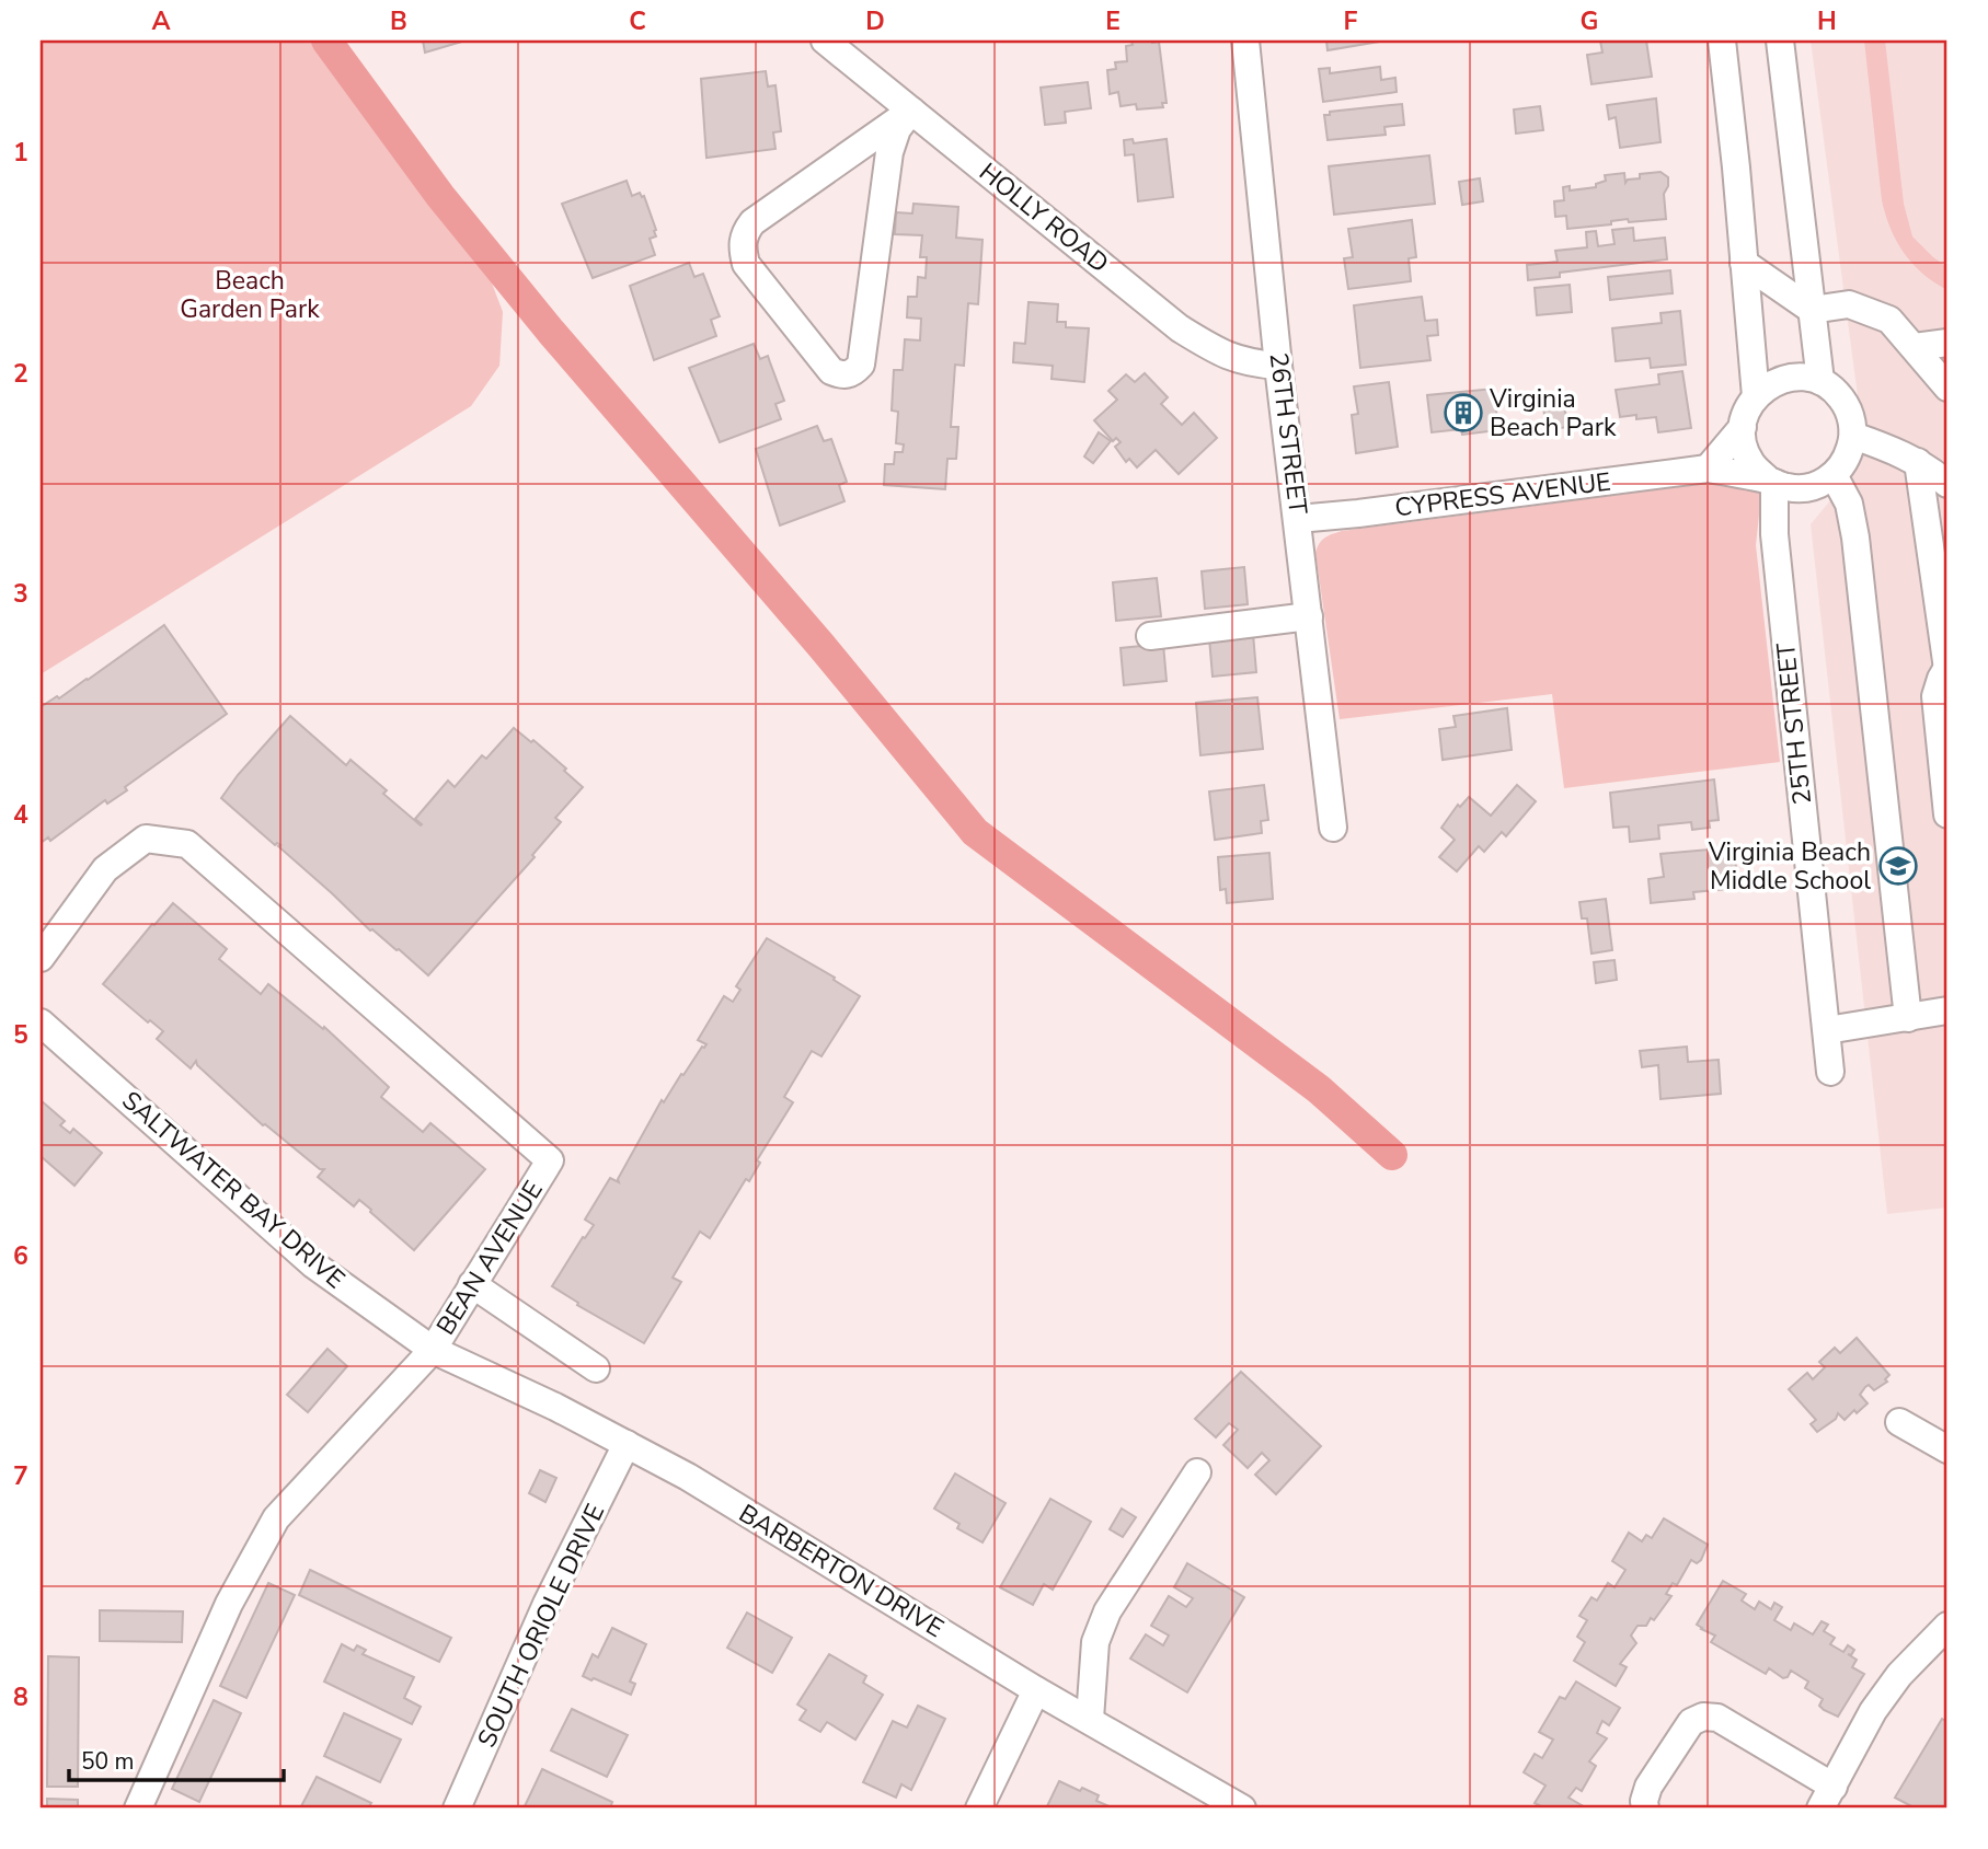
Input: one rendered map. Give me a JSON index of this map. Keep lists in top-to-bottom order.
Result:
{
  "streets": {
    "street": [
      "HOLLY ROAD",
      "26TH STREET",
      "CYPRESS AVENUE",
      "25TH STREET",
      "SALTWATER BAY DRIVE",
      "BEAN AVENUE",
      "BARBERTON DRIVE",
      "SOUTH ORIOLE DRIVE"
    ]
  },
  "crossings": [
    ["HOLLY ROAD", "26TH STREET"],
    ["26TH STREET", "CYPRESS AVENUE"],
    ["CYPRESS AVENUE", "25TH STREET"],
    ["SALTWATER BAY DRIVE", "BEAN AVENUE"],
    ["SALTWATER BAY DRIVE", "BARBERTON DRIVE"],
    ["BEAN AVENUE", "BARBERTON DRIVE"],
    ["BARBERTON DRIVE", "SOUTH ORIOLE DRIVE"]
  ],
  "parks": ["Beach Garden Park"],
  "places": {
    "building": ["Virginia Beach Park"],
    "school or university": ["Virginia Beach Middle School"]
  },
  "scale_bar": "50 m",
  "grid": {
    "columns": [
      "A",
      "B",
      "C",
      "D",
      "E",
      "F",
      "G",
      "H"
    ],
    "rows": [
      "1",
      "2",
      "3",
      "4",
      "5",
      "6",
      "7",
      "8"
    ]
  }
}
